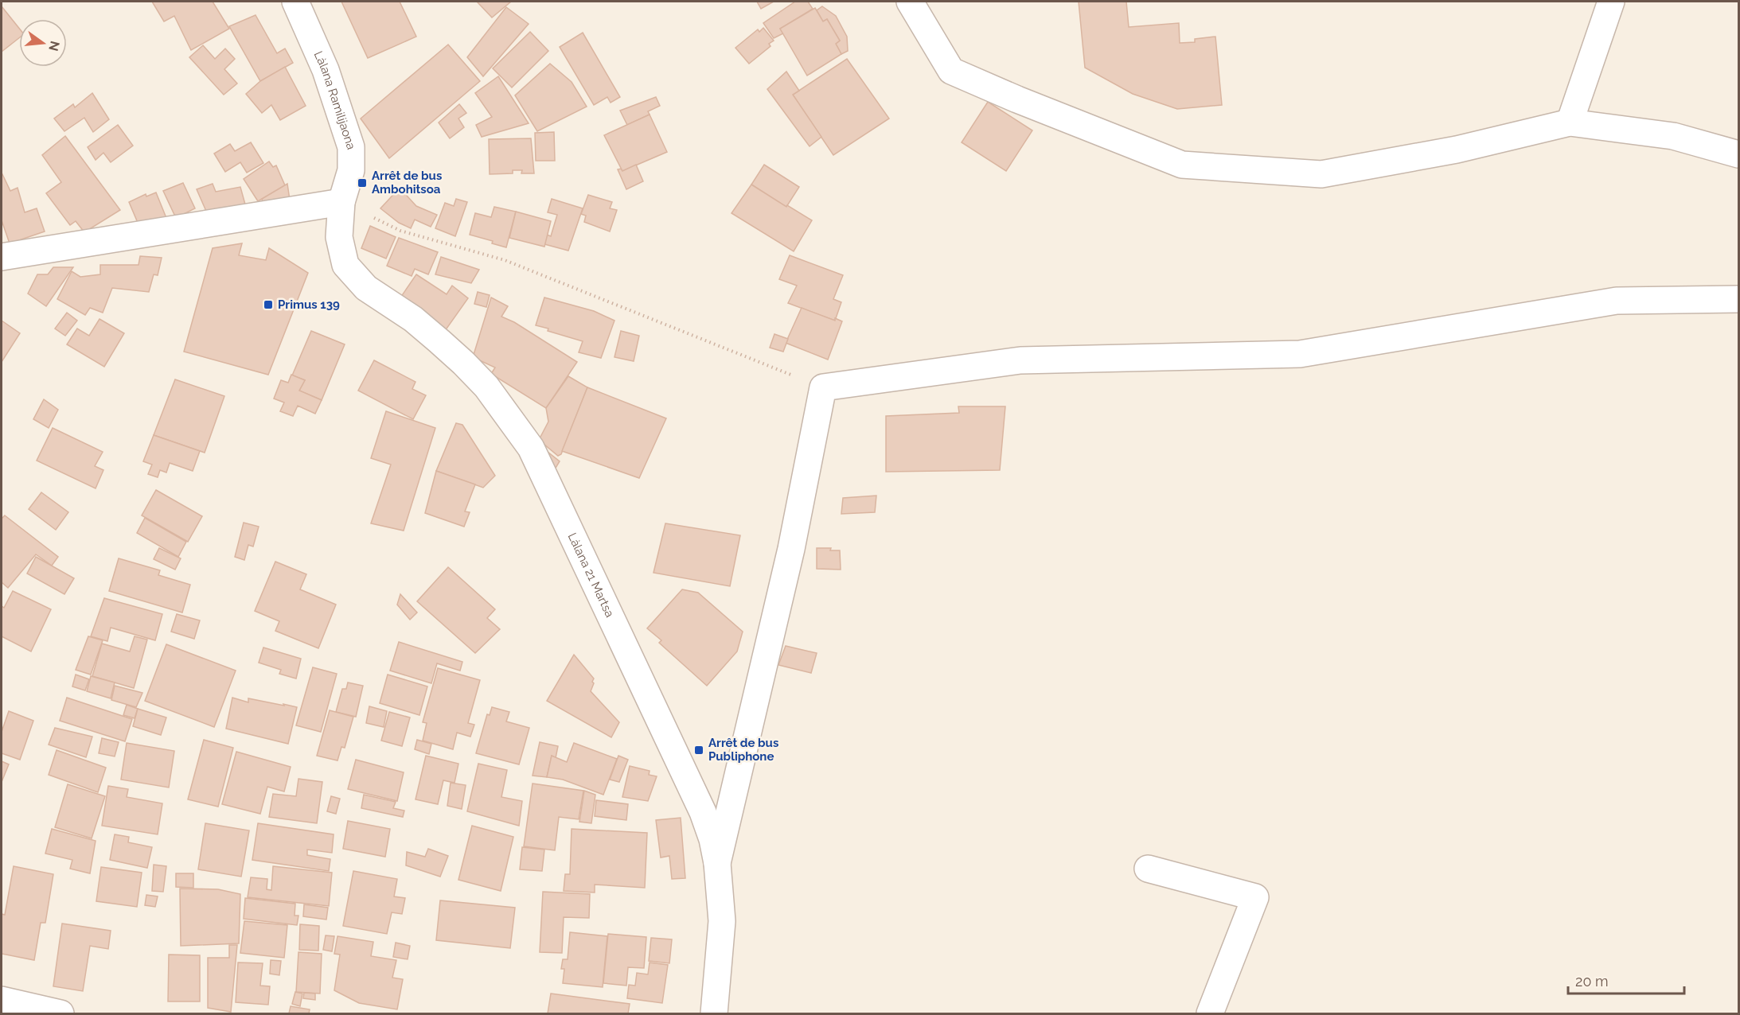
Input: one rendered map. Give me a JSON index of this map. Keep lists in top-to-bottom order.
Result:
{
  "streets": {
    "street": ["Làlana Ramilijaona", "Làlana 21 Martsa"]
  },
  "crossings": [
    ["Làlana Ramilijaona", "Làlana 21 Martsa"]
  ],
  "places": {
    "transit": ["Arrêt de bus Ambohitsoa", "Primus 139", "Arrêt de bus Publiphone"]
  },
  "scale_bar": "20 m",
  "north": "right"
}
